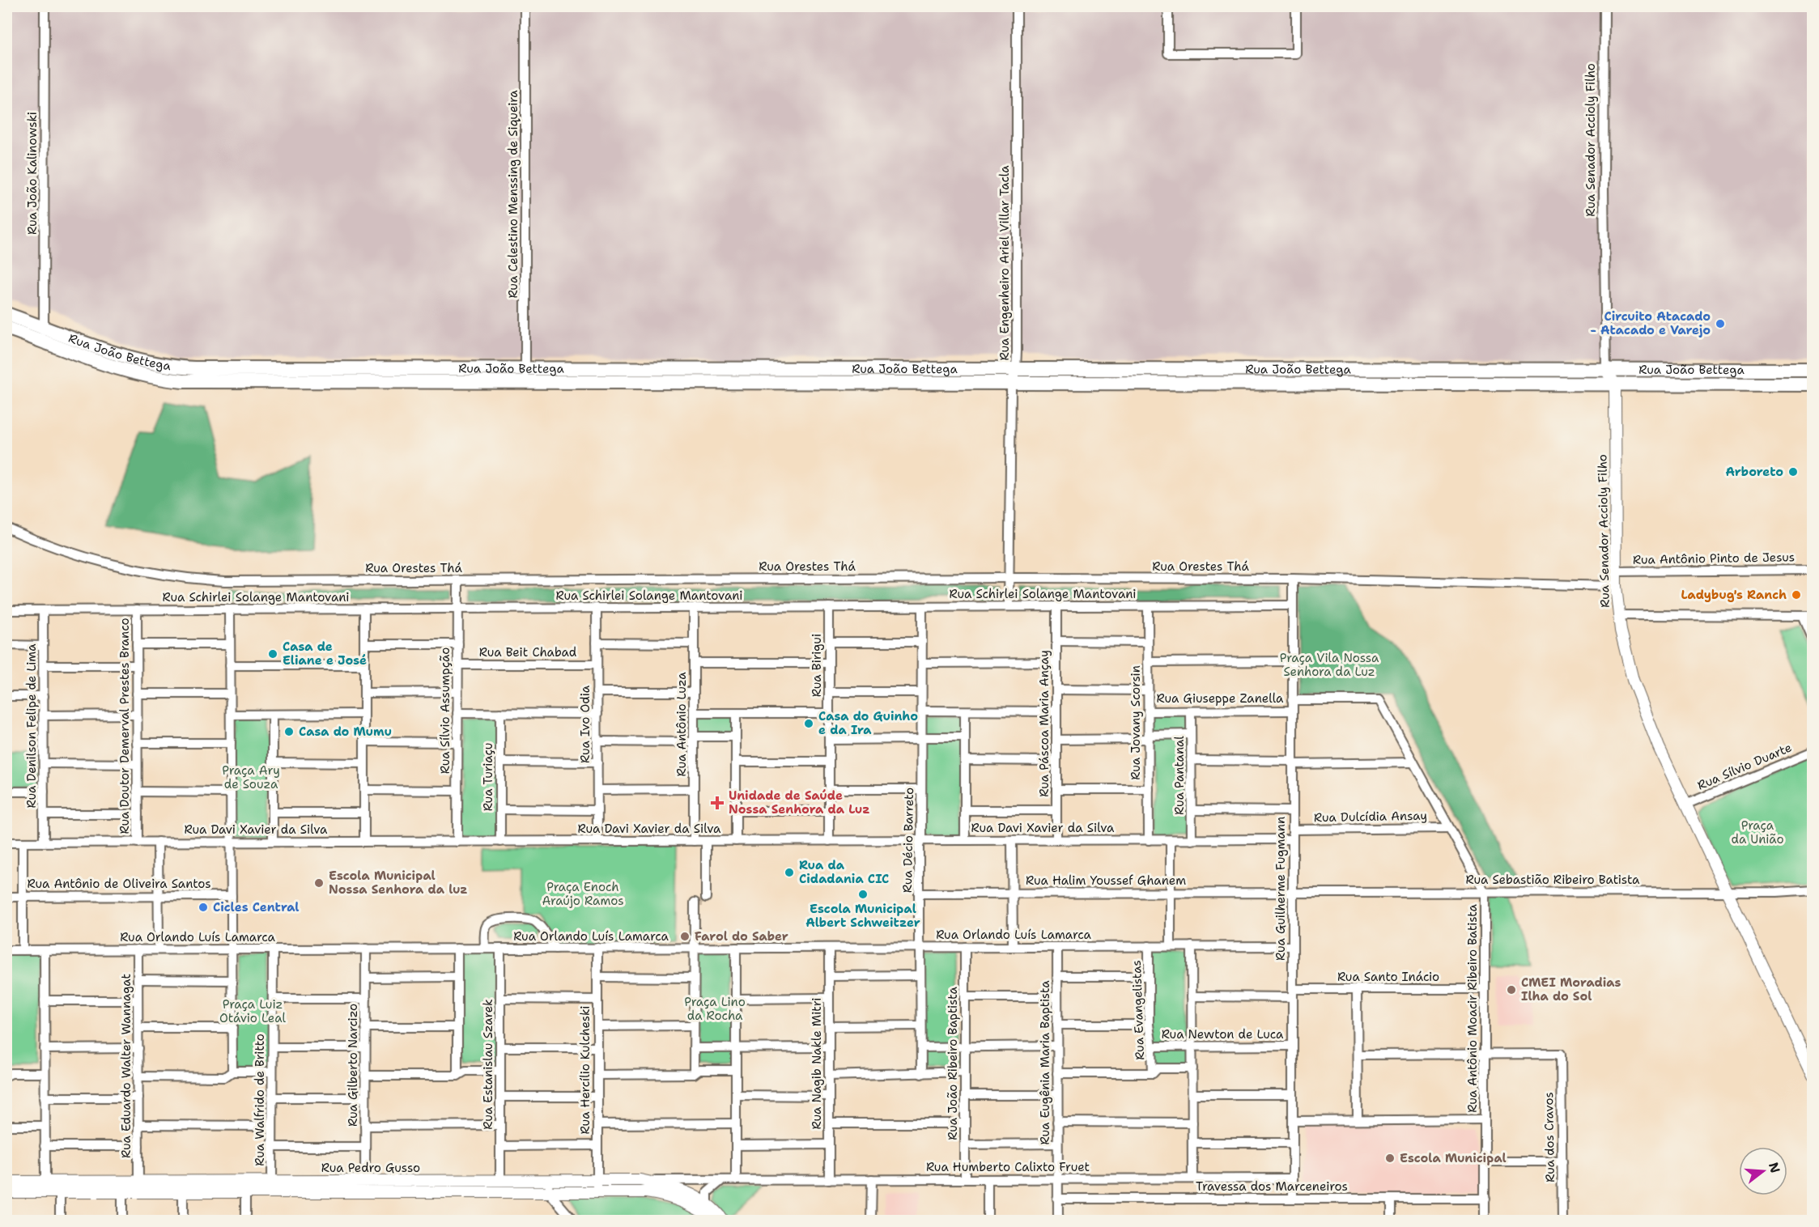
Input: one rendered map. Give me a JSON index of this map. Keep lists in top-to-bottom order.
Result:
{
  "streets": {
    "main road": ["Rua Senador Accioly Filho", "Rua João Bettega", "Rua Pedro Gusso"],
    "street": [
      "Rua João Kalinowski",
      "Rua Celestino Menssing de Siqueira",
      "Rua Engenheiro Ariel Villar Tacla",
      "Rua Antônio Pinto de Jesus",
      "Rua Orestes Thá",
      "Rua Schirlei Solange Mantovani",
      "Rua Beit Chabad",
      "Rua Birigui",
      "Rua Giuseppe Zanella",
      "Rua Sílvio Assumpção",
      "Rua Jovany Scorsin",
      "Rua Páscoa Maria Ançay",
      "Rua Ivo Odia",
      "Rua Antônio Luza",
      "Rua Denilson Felipe de Lima",
      "Rua Doutor Demerval Prestes Branco",
      "Rua Sílvio Duarte",
      "Rua Pantanal",
      "Rua Turiaçu",
      "Rua Dulcídia Ansay",
      "Rua Davi Xavier da Silva",
      "Rua Décio Barreto",
      "Rua Sebastião Ribeiro Batista",
      "Rua Halim Youssef Ghanem",
      "Rua Antônio de Oliveira Santos",
      "Rua Guilherme Fugmann",
      "Rua Orlando Luís Lamarca",
      "Rua Santo Inácio",
      "Rua Antônio Moacir Ribeiro Batista",
      "Rua Evangelistas",
      "Rua Newton de Luca",
      "Rua Eugênia Maria Baptista",
      "Rua Nagib Nakle Mitri",
      "Rua João Ribeiro Baptista",
      "Rua Estanislau Szarek",
      "Rua Gilberto Narcizo",
      "Rua Eduardo Walter Wannagat",
      "Rua Hercílio Kulcheski",
      "Rua Walfrido de Britto",
      "Rua dos Cravos",
      "Rua Humberto Calixto Fruet",
      "Travessa dos Marceneiros"
    ]
  },
  "crossings": [
    ["Rua Senador Accioly Filho", "Rua João Bettega"],
    ["Rua Senador Accioly Filho", "Rua Antônio Pinto de Jesus"],
    ["Rua Senador Accioly Filho", "Rua Orestes Thá"],
    ["Rua Senador Accioly Filho", "Rua Sílvio Duarte"],
    ["Rua Senador Accioly Filho", "Rua Sebastião Ribeiro Batista"],
    ["Rua João Kalinowski", "Rua João Bettega"],
    ["Rua Celestino Menssing de Siqueira", "Rua João Bettega"],
    ["Rua Engenheiro Ariel Villar Tacla", "Rua João Bettega"],
    ["Rua Engenheiro Ariel Villar Tacla", "Rua Orestes Thá"],
    ["Rua Engenheiro Ariel Villar Tacla", "Rua Schirlei Solange Mantovani"],
    ["Rua Orestes Thá", "Rua Sílvio Assumpção"],
    ["Rua Orestes Thá", "Rua Guilherme Fugmann"],
    ["Rua Schirlei Solange Mantovani", "Rua Birigui"],
    ["Rua Schirlei Solange Mantovani", "Rua Sílvio Assumpção"],
    ["Rua Schirlei Solange Mantovani", "Rua Jovany Scorsin"],
    ["Rua Schirlei Solange Mantovani", "Rua Páscoa Maria Ançay"],
    ["Rua Schirlei Solange Mantovani", "Rua Ivo Odia"],
    ["Rua Schirlei Solange Mantovani", "Rua Antônio Luza"],
    ["Rua Schirlei Solange Mantovani", "Rua Denilson Felipe de Lima"],
    ["Rua Schirlei Solange Mantovani", "Rua Doutor Demerval Prestes Branco"],
    ["Rua Schirlei Solange Mantovani", "Rua Décio Barreto"],
    ["Rua Schirlei Solange Mantovani", "Rua Guilherme Fugmann"],
    ["Rua Beit Chabad", "Rua Sílvio Assumpção"],
    ["Rua Beit Chabad", "Rua Ivo Odia"],
    ["Rua Birigui", "Rua Davi Xavier da Silva"],
    ["Rua Giuseppe Zanella", "Rua Jovany Scorsin"],
    ["Rua Giuseppe Zanella", "Rua Pantanal"],
    ["Rua Giuseppe Zanella", "Rua Guilherme Fugmann"],
    ["Rua Sílvio Assumpção", "Rua Davi Xavier da Silva"],
    ["Rua Jovany Scorsin", "Rua Davi Xavier da Silva"],
    ["Rua Páscoa Maria Ançay", "Rua Davi Xavier da Silva"],
    ["Rua Ivo Odia", "Rua Davi Xavier da Silva"],
    ["Rua Antônio Luza", "Rua Davi Xavier da Silva"],
    ["Rua Denilson Felipe de Lima", "Rua Davi Xavier da Silva"],
    ["Rua Doutor Demerval Prestes Branco", "Rua Davi Xavier da Silva"],
    ["Rua Pantanal", "Rua Davi Xavier da Silva"],
    ["Rua Turiaçu", "Rua Davi Xavier da Silva"],
    ["Rua Dulcídia Ansay", "Rua Guilherme Fugmann"],
    ["Rua Dulcídia Ansay", "Rua Antônio Moacir Ribeiro Batista"],
    ["Rua Davi Xavier da Silva", "Rua Décio Barreto"],
    ["Rua Davi Xavier da Silva", "Rua Guilherme Fugmann"],
    ["Rua Décio Barreto", "Rua Halim Youssef Ghanem"],
    ["Rua Décio Barreto", "Rua Orlando Luís Lamarca"],
    ["Rua Sebastião Ribeiro Batista", "Rua Halim Youssef Ghanem"],
    ["Rua Sebastião Ribeiro Batista", "Rua Guilherme Fugmann"],
    ["Rua Sebastião Ribeiro Batista", "Rua Antônio Moacir Ribeiro Batista"],
    ["Rua Halim Youssef Ghanem", "Rua Guilherme Fugmann"],
    ["Rua Guilherme Fugmann", "Rua Orlando Luís Lamarca"],
    ["Rua Guilherme Fugmann", "Rua Santo Inácio"],
    ["Rua Guilherme Fugmann", "Rua Antônio Moacir Ribeiro Batista"],
    ["Rua Guilherme Fugmann", "Rua Newton de Luca"],
    ["Rua Guilherme Fugmann", "Rua Humberto Calixto Fruet"],
    ["Rua Guilherme Fugmann", "Travessa dos Marceneiros"],
    ["Rua Orlando Luís Lamarca", "Rua Evangelistas"],
    ["Rua Orlando Luís Lamarca", "Rua Eugênia Maria Baptista"],
    ["Rua Orlando Luís Lamarca", "Rua Nagib Nakle Mitri"],
    ["Rua Orlando Luís Lamarca", "Rua João Ribeiro Baptista"],
    ["Rua Orlando Luís Lamarca", "Rua Estanislau Szarek"],
    ["Rua Orlando Luís Lamarca", "Rua Gilberto Narcizo"],
    ["Rua Orlando Luís Lamarca", "Rua Eduardo Walter Wannagat"],
    ["Rua Orlando Luís Lamarca", "Rua Hercílio Kulcheski"],
    ["Rua Orlando Luís Lamarca", "Rua Walfrido de Britto"],
    ["Rua Santo Inácio", "Rua Antônio Moacir Ribeiro Batista"],
    ["Rua Antônio Moacir Ribeiro Batista", "Rua dos Cravos"],
    ["Rua Antônio Moacir Ribeiro Batista", "Travessa dos Marceneiros"],
    ["Rua Evangelistas", "Rua Newton de Luca"],
    ["Rua Eugênia Maria Baptista", "Rua Humberto Calixto Fruet"],
    ["Rua Eugênia Maria Baptista", "Travessa dos Marceneiros"],
    ["Rua Nagib Nakle Mitri", "Rua Humberto Calixto Fruet"],
    ["Rua João Ribeiro Baptista", "Rua Humberto Calixto Fruet"],
    ["Rua Estanislau Szarek", "Rua Pedro Gusso"],
    ["Rua Gilberto Narcizo", "Rua Pedro Gusso"],
    ["Rua Eduardo Walter Wannagat", "Rua Pedro Gusso"],
    ["Rua Hercílio Kulcheski", "Rua Pedro Gusso"],
    ["Rua Walfrido de Britto", "Rua Pedro Gusso"],
    ["Rua Humberto Calixto Fruet", "Rua Pedro Gusso"]
  ],
  "parks": [
    "Praça Vila Nossa Senhora da Luz",
    "Praça Ary de Souza",
    "Praça da União",
    "Praça Enoch Araújo Ramos",
    "Praça Lino da Rocha",
    "Praça Luiz Otávio Leal"
  ],
  "places": {
    "other": [
      "Circuito Atacado - Atacado e Varejo",
      "Arboreto",
      "Ladybug's Ranch",
      "Casa de Eliane e José",
      "Casa do Guinho e da Ira",
      "Casa do Mumu",
      "Rua da Cidadania CIC",
      "Escola Municipal Nossa Senhora da luz",
      "Escola Municipal Albert Schweitzer",
      "Cicles Central",
      "Farol do Saber",
      "CMEI Moradias Ilha do Sol",
      "Escola Municipal"
    ],
    "health": ["Unidade de Saúde Nossa Senhora da Luz"]
  },
  "north": "right"
}
